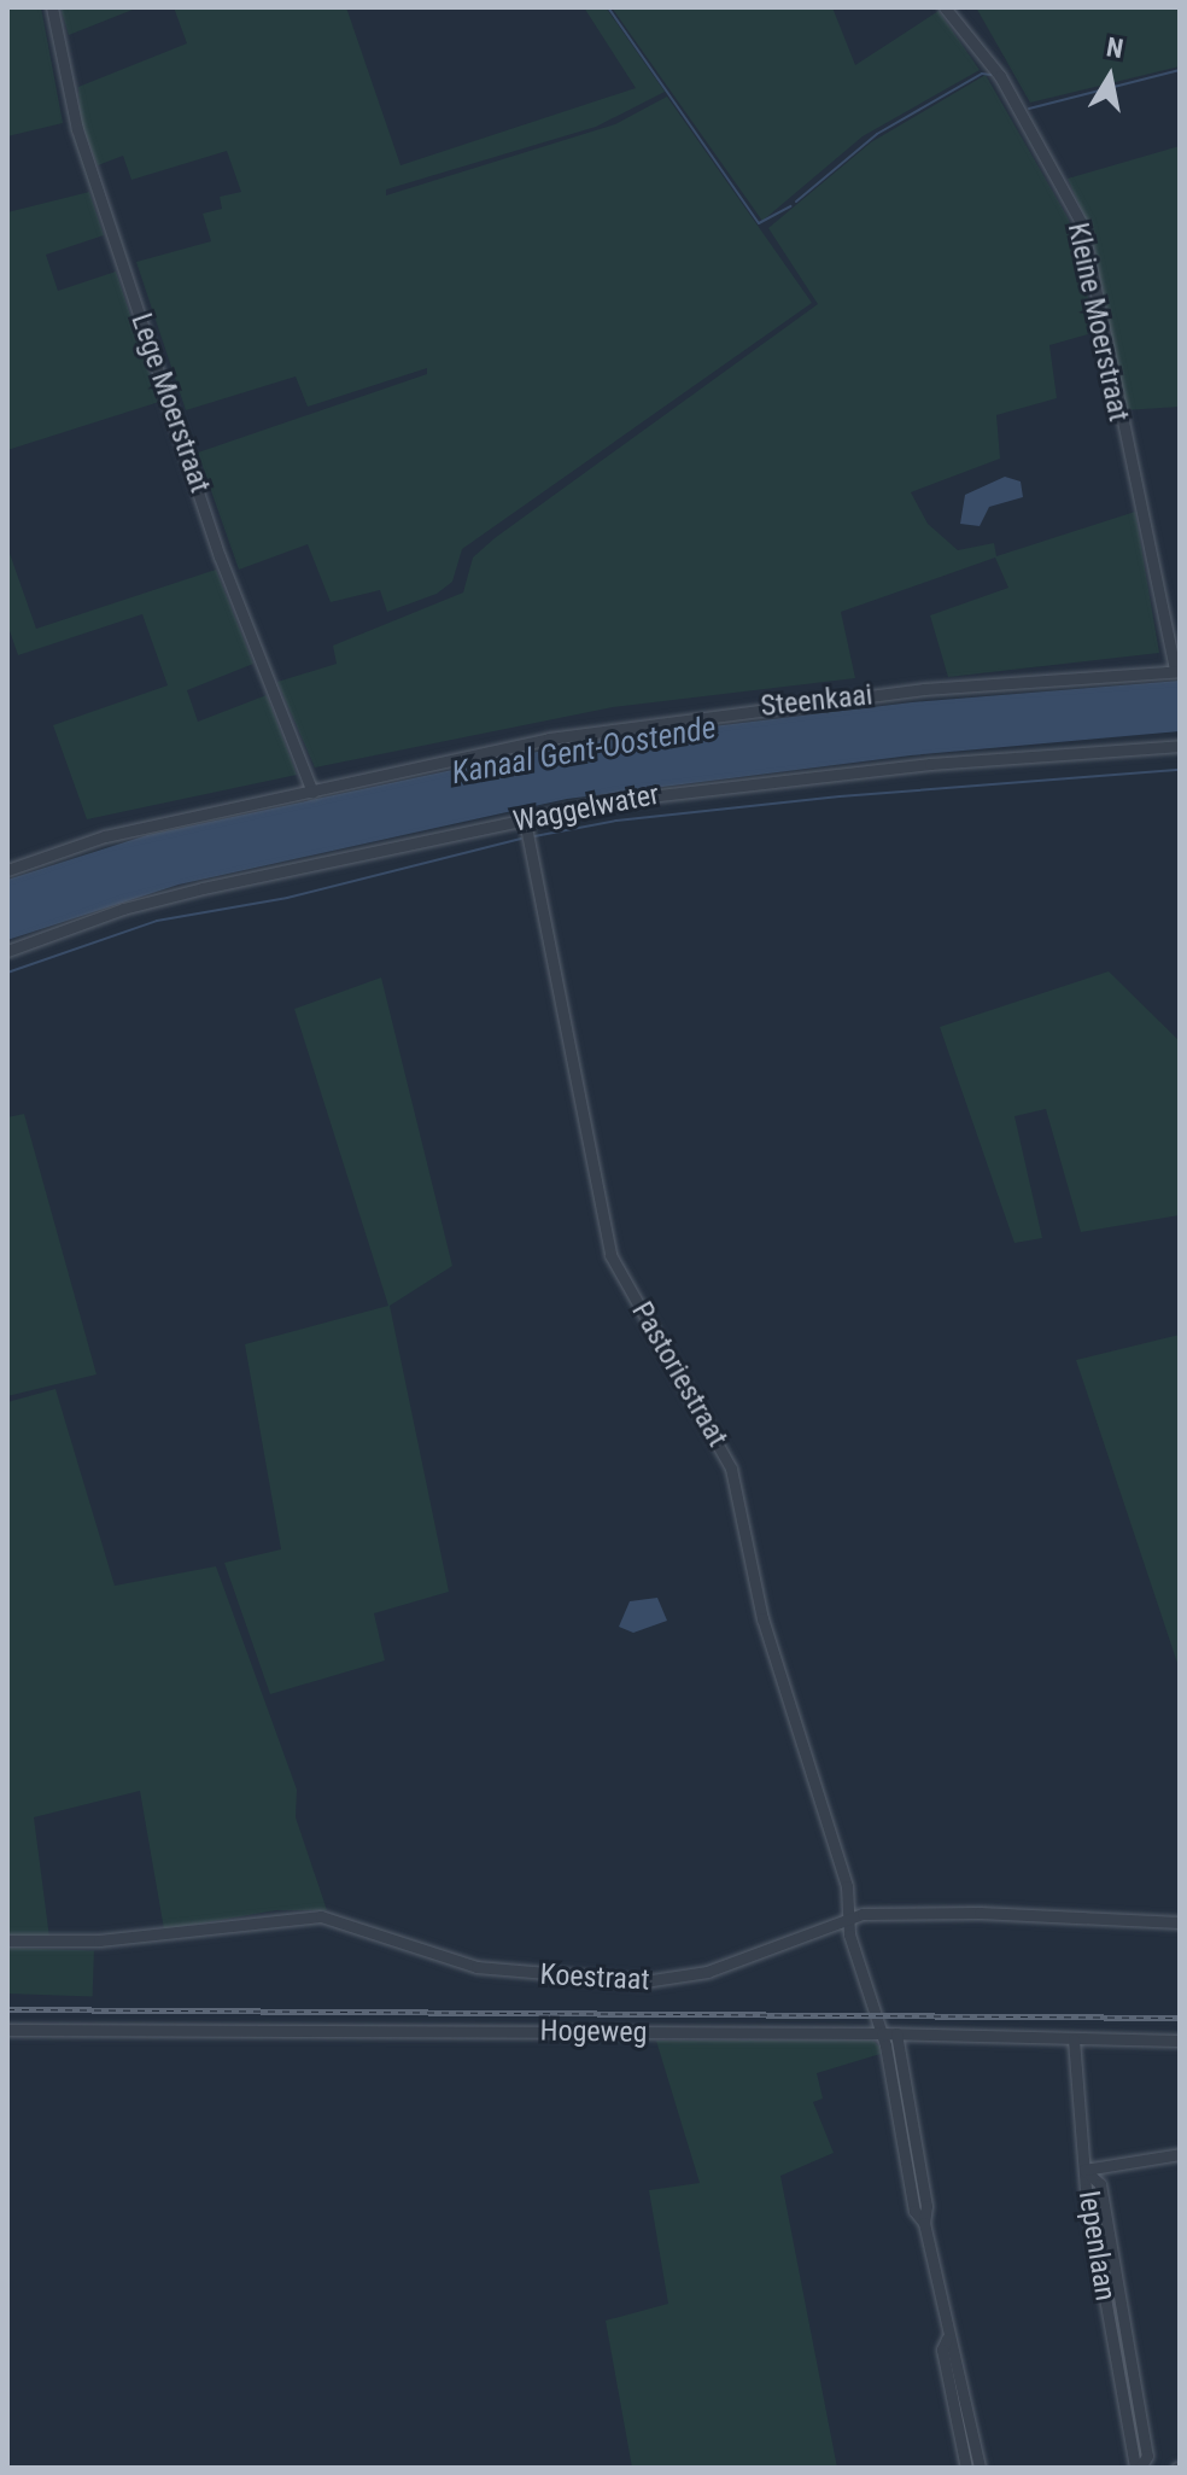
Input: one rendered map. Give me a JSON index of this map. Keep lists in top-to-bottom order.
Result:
{
  "streets": {
    "street": [
      "Kleine Moerstraat",
      "Lege Moerstraat",
      "Steenkaai",
      "Waggelwater",
      "Pastoriestraat",
      "Koestraat",
      "Hogeweg",
      "Iepenlaan"
    ]
  },
  "crossings": [
    ["Kleine Moerstraat", "Steenkaai"],
    ["Lege Moerstraat", "Steenkaai"],
    ["Waggelwater", "Pastoriestraat"],
    ["Pastoriestraat", "Koestraat"],
    ["Pastoriestraat", "Hogeweg"],
    ["Hogeweg", "Iepenlaan"]
  ],
  "water": ["Kanaal Gent-Oostende"],
  "north": "top"
}
